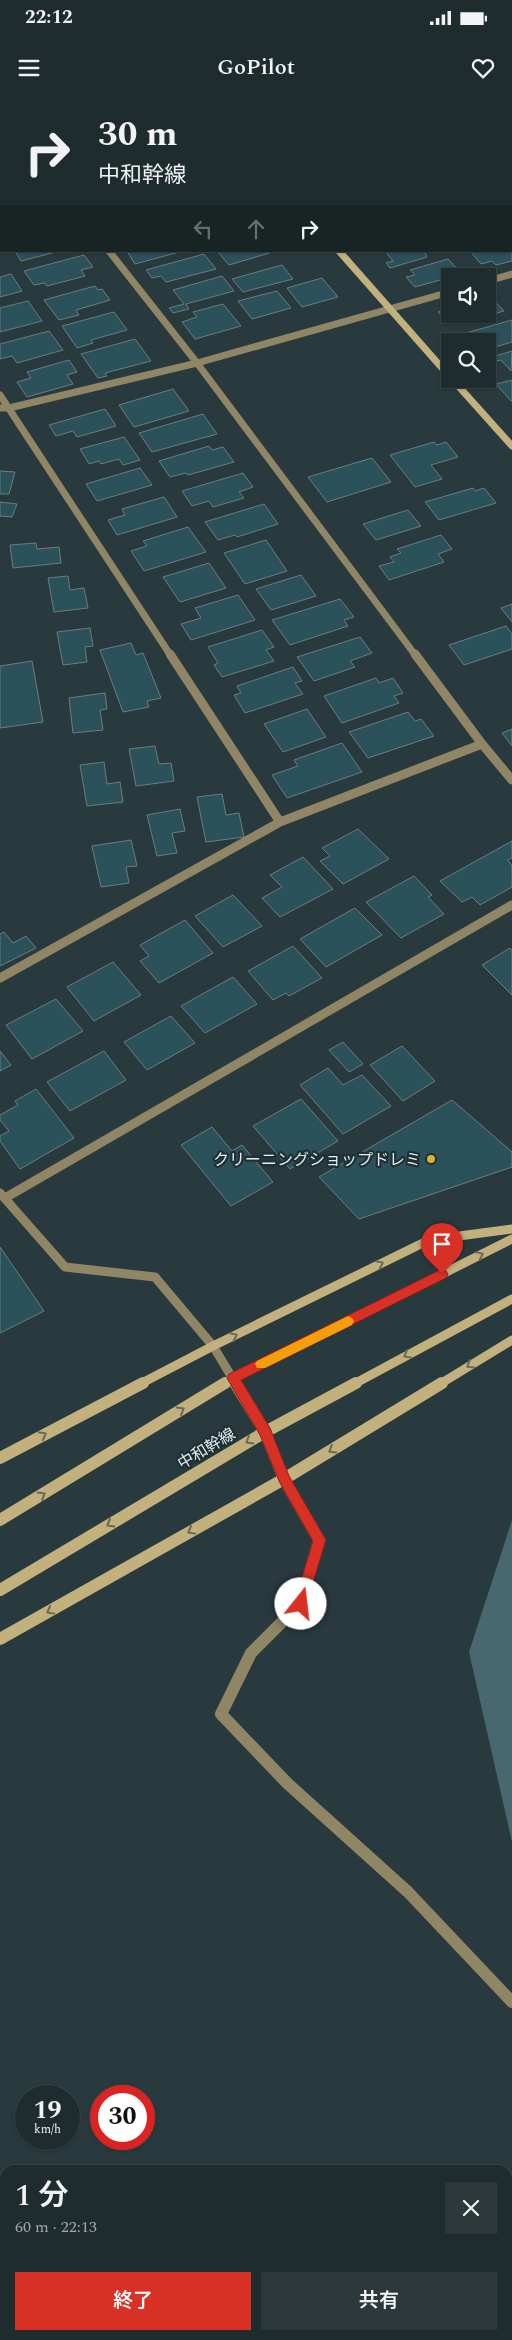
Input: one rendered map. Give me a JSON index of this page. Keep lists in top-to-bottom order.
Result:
{
  "streets": {
    "main road": ["中和幹線"]
  },
  "places": ["クリーニングショップドレミ"],
  "page": {
    "status": "22:12",
    "header": "GoPilot",
    "turn": ["30 m", "中和幹線"],
    "speed": "19 km/h",
    "limit": "30",
    "heading": ["1 分", "60 m · 22:13"],
    "buttons": ["終了", "共有"]
  }
}
